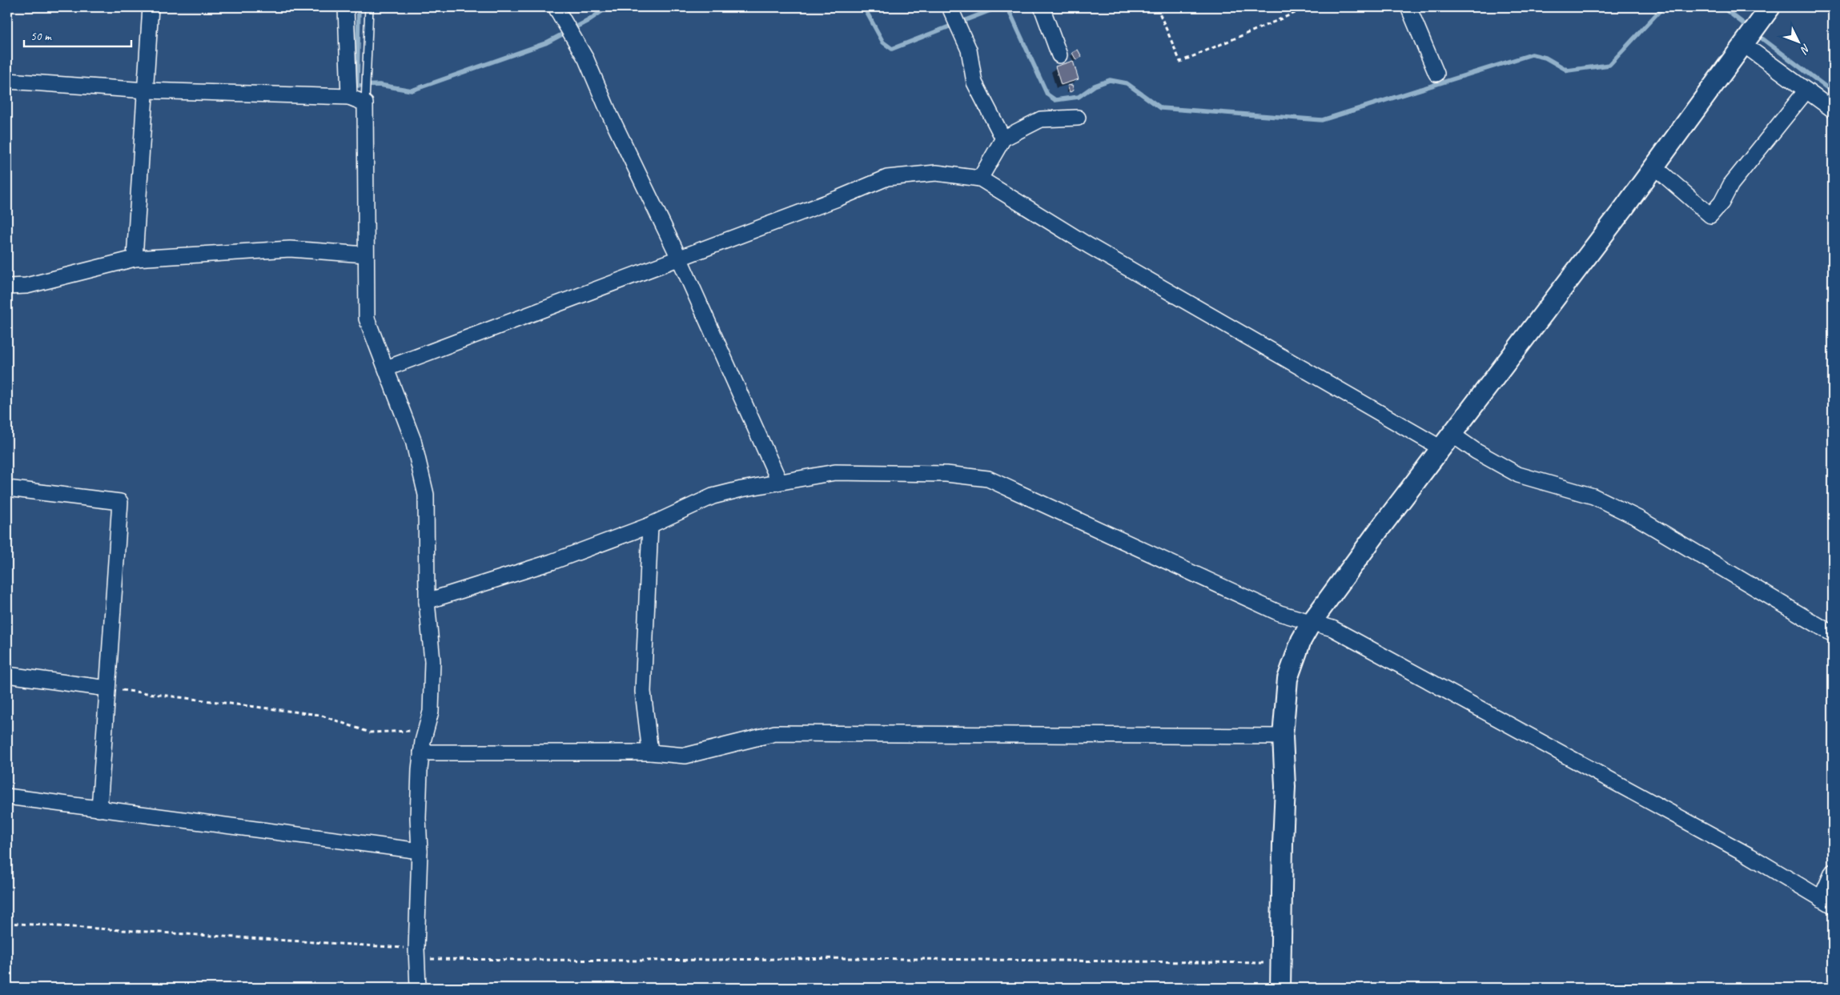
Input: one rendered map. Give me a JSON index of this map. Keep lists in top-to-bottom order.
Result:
{
  "scale_bar": "50 m",
  "north": "bottom right"
}
